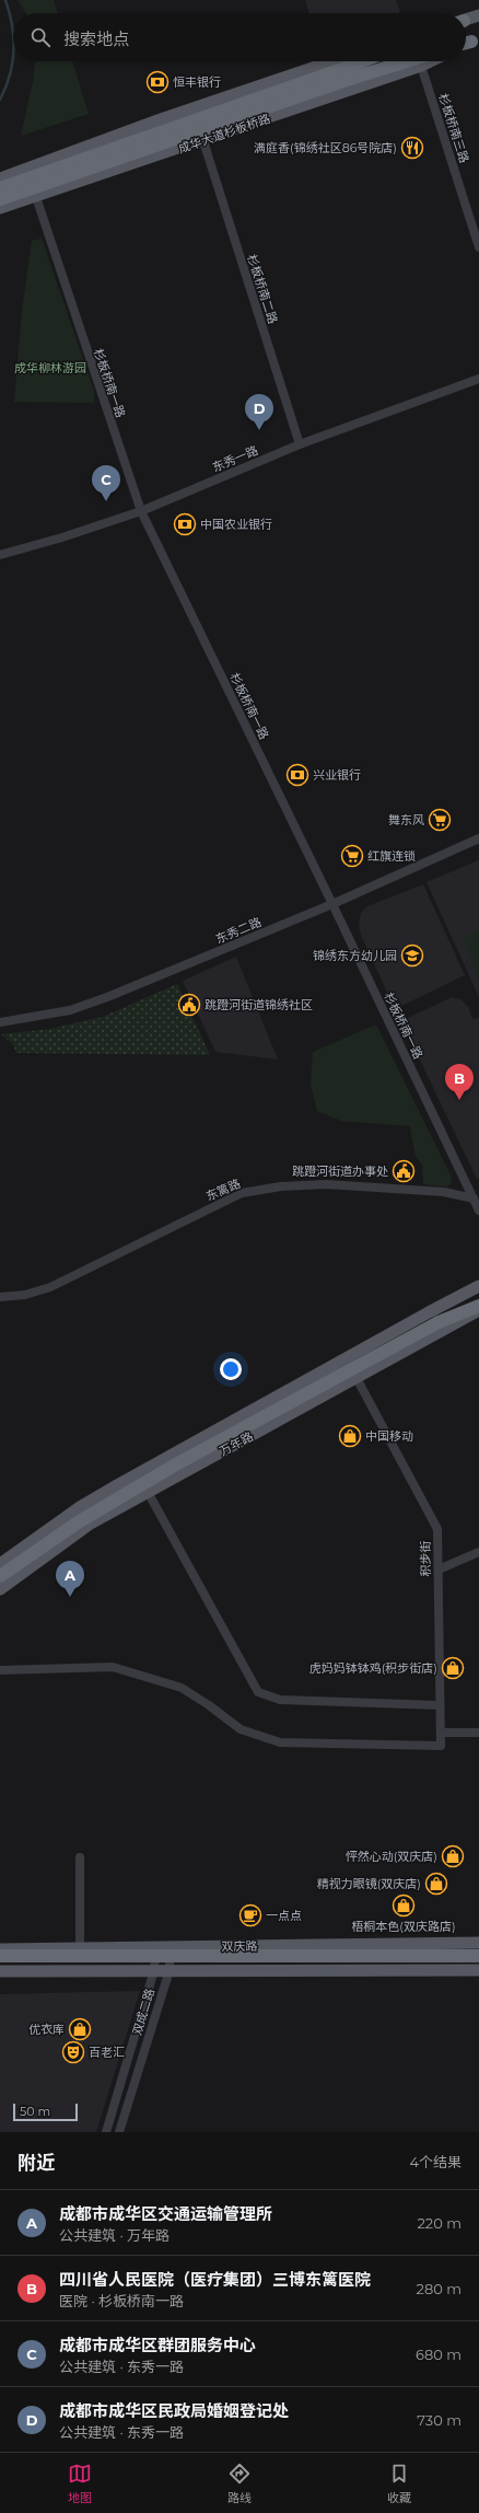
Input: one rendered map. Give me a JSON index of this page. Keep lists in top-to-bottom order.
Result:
{
  "streets": {
    "main road": ["成华大道杉板桥路", "万年路", "双庆路"],
    "street": [
      "杉板桥南三路",
      "杉板桥南二路",
      "杉板桥南一路",
      "东秀一路",
      "东秀二路",
      "东篱路",
      "积步街",
      "双成二路"
    ]
  },
  "crossings": [
    ["杉板桥南三路", "成华大道杉板桥路"],
    ["成华大道杉板桥路", "杉板桥南二路"],
    ["成华大道杉板桥路", "杉板桥南一路"],
    ["杉板桥南二路", "东秀一路"],
    ["杉板桥南一路", "东秀一路"],
    ["杉板桥南一路", "东秀二路"],
    ["杉板桥南一路", "东篱路"],
    ["万年路", "积步街"],
    ["双庆路", "双成二路"]
  ],
  "parks": ["成华柳林游园"],
  "places": {
    "bank": ["恒丰银行", "中国农业银行", "兴业银行"],
    "restaurant": ["满庭香(锦绣社区86号院店)"],
    "supermarket": ["舞东风", "红旗连锁"],
    "school or university": ["锦绣东方幼儿园"],
    "public building": ["跳蹬河街道锦绣社区", "跳蹬河街道办事处"],
    "shop": [
      "中国移动",
      "虎妈妈钵钵鸡(积步街店)",
      "怦然心动(双庆店)",
      "精视力眼镜(双庆店)",
      "梧桐本色(双庆路店)",
      "优衣库"
    ],
    "cafe": ["一点点"],
    "theatre": ["百老汇"]
  },
  "scale_bar": "50 m",
  "page": {
    "search": "搜索地点",
    "pins": [
      "D",
      "C",
      "B",
      "A"
    ],
    "scale": "50 m",
    "heading": ["附近", "4个结果"],
    "list": [
      {
        "mark": "A",
        "name": "成都市成华区交通运输管理所",
        "note": "公共建筑 · 万年路",
        "value": "220 m"
      },
      {
        "mark": "B",
        "name": "四川省人民医院（医疗集团）三博东篱医院",
        "note": "医院 · 杉板桥南一路",
        "value": "280 m"
      },
      {
        "mark": "C",
        "name": "成都市成华区群团服务中心",
        "note": "公共建筑 · 东秀一路",
        "value": "680 m"
      },
      {
        "mark": "D",
        "name": "成都市成华区民政局婚姻登记处",
        "note": "公共建筑 · 东秀一路",
        "value": "730 m"
      }
    ],
    "nav": ["地图", "路线", "收藏"]
  }
}
